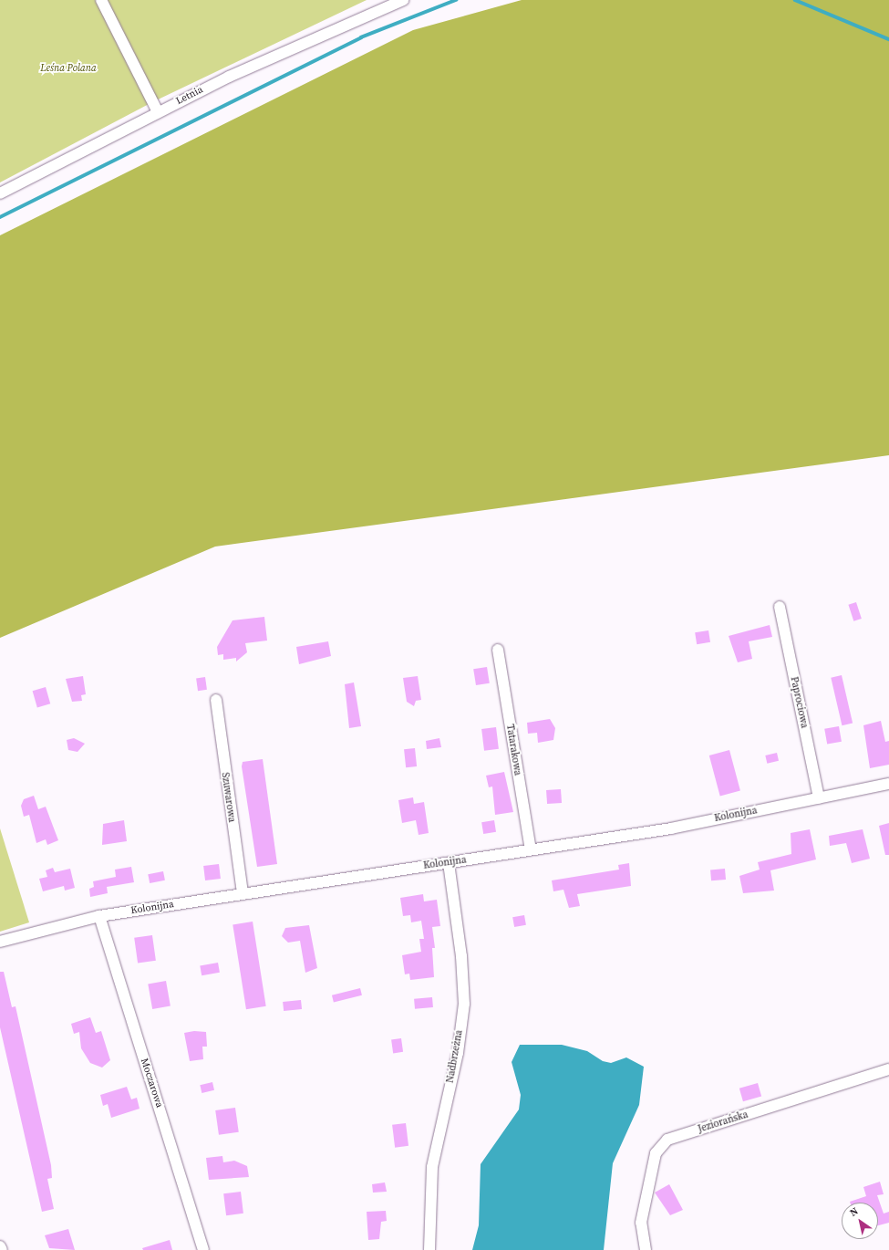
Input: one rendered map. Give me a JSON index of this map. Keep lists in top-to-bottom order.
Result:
{
  "streets": {
    "street": [
      "Letnia",
      "Paprociowa",
      "Tatarakowa",
      "Szuwarowa",
      "Kolonijna",
      "Nadbrzeżna",
      "Moczarowa",
      "Jeziorańska"
    ]
  },
  "crossings": [
    ["Paprociowa", "Kolonijna"],
    ["Tatarakowa", "Kolonijna"],
    ["Szuwarowa", "Kolonijna"],
    ["Kolonijna", "Nadbrzeżna"],
    ["Kolonijna", "Moczarowa"]
  ],
  "parks": ["Leśna Polana"],
  "north": "top left"
}
